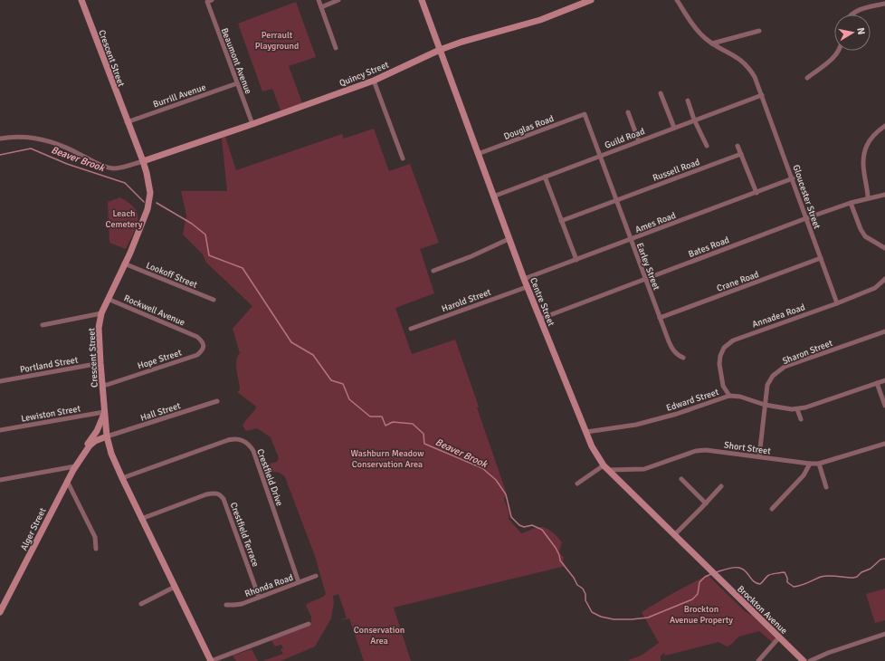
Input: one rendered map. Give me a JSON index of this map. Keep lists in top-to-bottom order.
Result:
{
  "streets": {
    "main road": [
      "Crescent Street",
      "Quincy Street",
      "Centre Street",
      "Alger Street",
      "Brockton Avenue"
    ],
    "street": [
      "Beaumont Avenue",
      "Burrill Avenue",
      "Douglas Road",
      "Guild Road",
      "Russell Road",
      "Gloucester Street",
      "Ames Road",
      "Bates Road",
      "Earley Street",
      "Lookoff Street",
      "Crane Road",
      "Harold Street",
      "Rockwell Avenue",
      "Annadea Road",
      "Sharon Street",
      "Hope Street",
      "Portland Street",
      "Edward Street",
      "Hall Street",
      "Lewiston Street",
      "Short Street",
      "Crestfield Drive",
      "Crestfield Terrace",
      "Rhonda Road"
    ]
  },
  "crossings": [
    ["Crescent Street", "Quincy Street"],
    ["Crescent Street", "Burrill Avenue"],
    ["Crescent Street", "Lookoff Street"],
    ["Crescent Street", "Rockwell Avenue"],
    ["Crescent Street", "Hope Street"],
    ["Crescent Street", "Portland Street"],
    ["Crescent Street", "Hall Street"],
    ["Crescent Street", "Lewiston Street"],
    ["Crescent Street", "Crestfield Drive"],
    ["Crescent Street", "Alger Street"],
    ["Crescent Street", "Crestfield Terrace"],
    ["Beaumont Avenue", "Quincy Street"],
    ["Beaumont Avenue", "Burrill Avenue"],
    ["Quincy Street", "Centre Street"],
    ["Douglas Road", "Earley Street"],
    ["Douglas Road", "Centre Street"],
    ["Guild Road", "Gloucester Street"],
    ["Guild Road", "Earley Street"],
    ["Guild Road", "Centre Street"],
    ["Russell Road", "Earley Street"],
    ["Gloucester Street", "Ames Road"],
    ["Gloucester Street", "Bates Road"],
    ["Gloucester Street", "Crane Road"],
    ["Gloucester Street", "Annadea Road"],
    ["Ames Road", "Earley Street"],
    ["Ames Road", "Centre Street"],
    ["Bates Road", "Earley Street"],
    ["Bates Road", "Centre Street"],
    ["Earley Street", "Crane Road"],
    ["Harold Street", "Centre Street"],
    ["Centre Street", "Edward Street"],
    ["Centre Street", "Short Street"],
    ["Centre Street", "Brockton Avenue"],
    ["Rockwell Avenue", "Hope Street"],
    ["Annadea Road", "Edward Street"],
    ["Sharon Street", "Edward Street"],
    ["Sharon Street", "Short Street"],
    ["Hall Street", "Alger Street"],
    ["Crestfield Drive", "Rhonda Road"],
    ["Crestfield Terrace", "Rhonda Road"]
  ],
  "water": ["Beaver Brook"],
  "parks": [
    "Perrault Playground",
    "Leach Cemetery",
    "Washburn Meadow Conservation Area",
    "Brockton Avenue Property",
    "Conservation Area"
  ],
  "north": "right"
}
